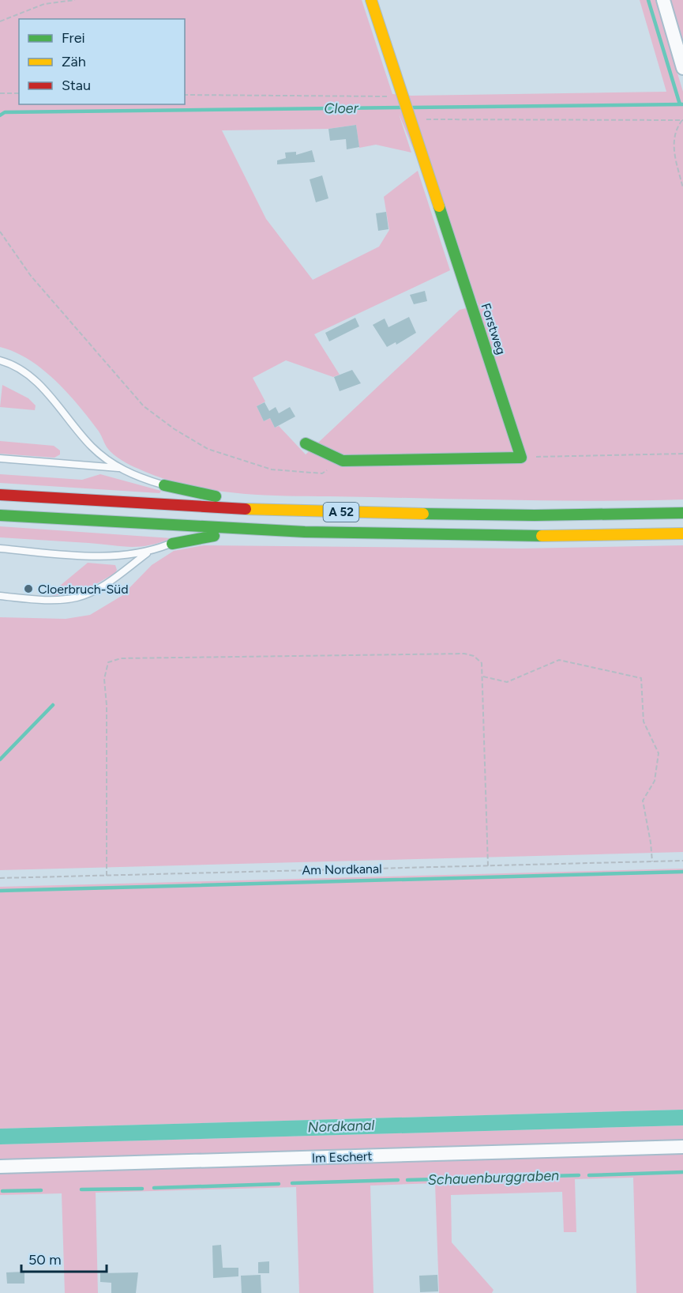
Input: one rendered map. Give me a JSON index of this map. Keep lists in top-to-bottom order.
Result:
{
  "streets": {
    "main road": ["Forstweg", "A 52"],
    "street": ["Im Eschert"],
    "path": ["Am Nordkanal"]
  },
  "water": ["Cloer", "Nordkanal", "Schauenburggraben"],
  "places": ["Cloerbruch-Süd"],
  "legend": ["Frei", "Zäh", "Stau"],
  "scale_bar": "50 m"
}
